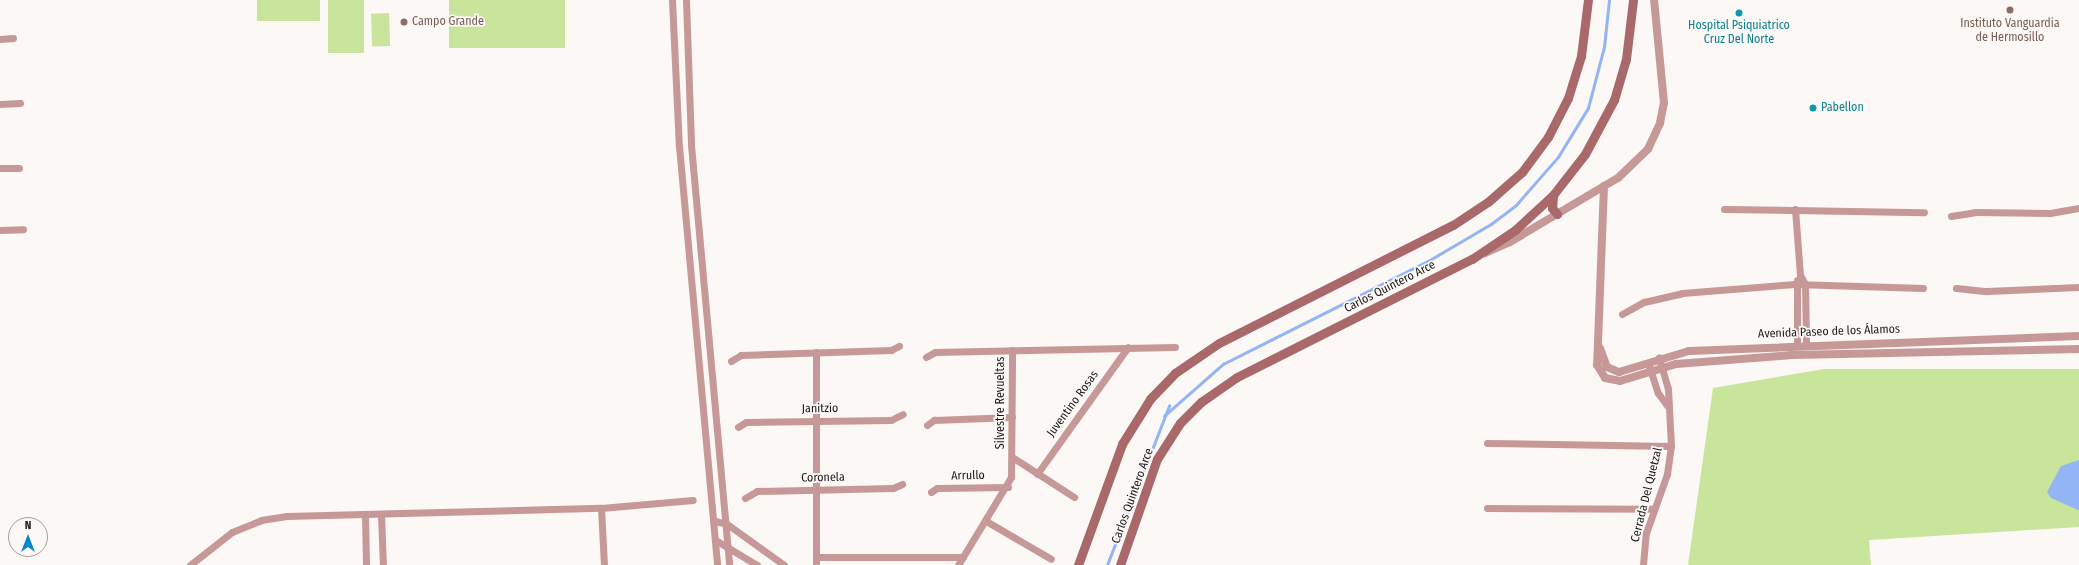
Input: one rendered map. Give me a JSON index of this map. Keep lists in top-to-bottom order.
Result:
{
  "streets": {
    "main road": ["Carlos Quintero Arce"],
    "street": [
      "Avenida Paseo de los Álamos",
      "Silvestre Revueltas",
      "Juventino Rosas",
      "Janitzio",
      "Arrullo",
      "Coronela",
      "Cerrada Del Quetzal"
    ]
  },
  "crossings": [
    ["Avenida Paseo de los Álamos", "Cerrada Del Quetzal"],
    ["Silvestre Revueltas", "Arrullo"]
  ],
  "places": [
    "Instituto Vanguardia de Hermosillo",
    "Hospital Psiquiatrico Cruz Del Norte",
    "Campo Grande",
    "Pabellon"
  ],
  "north": "top"
}
